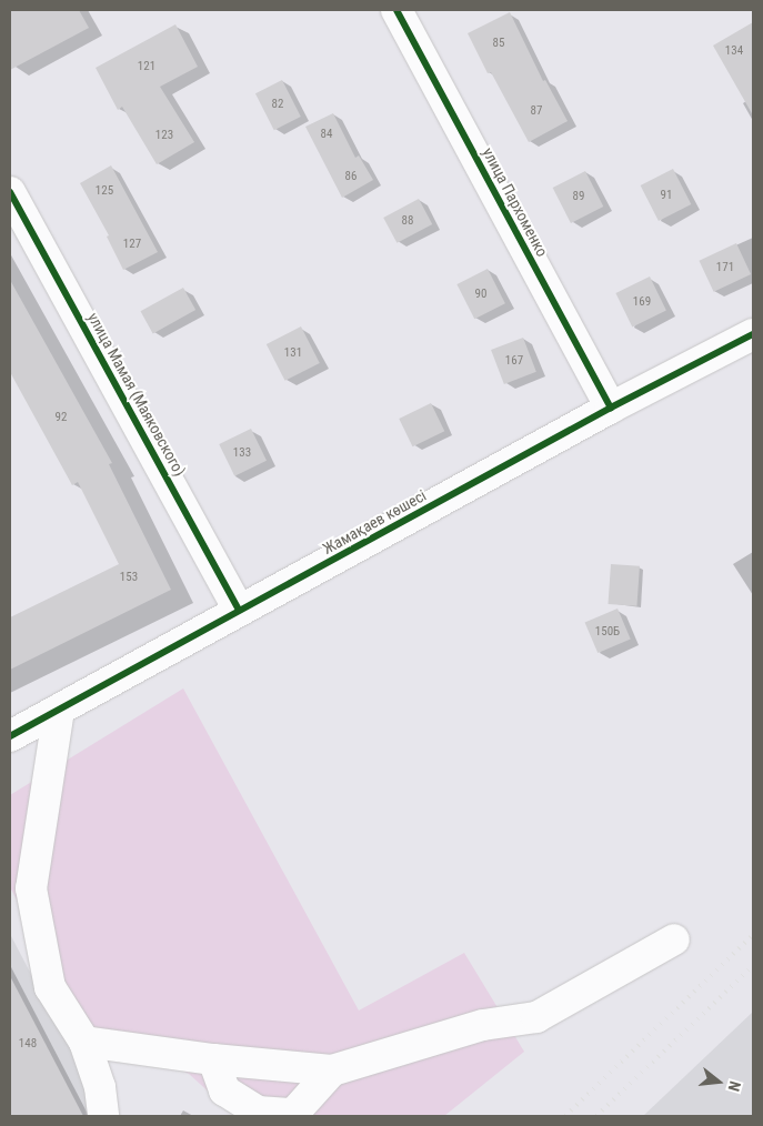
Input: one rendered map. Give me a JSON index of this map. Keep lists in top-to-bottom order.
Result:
{
  "streets": {
    "street": ["улица Пархоменко", "улица Мамая (Маяковского)", "Жамақаев көшесі"]
  },
  "crossings": [
    ["улица Пархоменко", "Жамақаев көшесі"],
    ["улица Мамая (Маяковского)", "Жамақаев көшесі"]
  ],
  "house_numbers": [
    "85",
    "134",
    "121",
    "82",
    "87",
    "84",
    "123",
    "86",
    "125",
    "91",
    "89",
    "88",
    "127",
    "171",
    "90",
    "169",
    "131",
    "167",
    "92",
    "133",
    "153",
    "150Б",
    "148"
  ],
  "north": "right"
}
